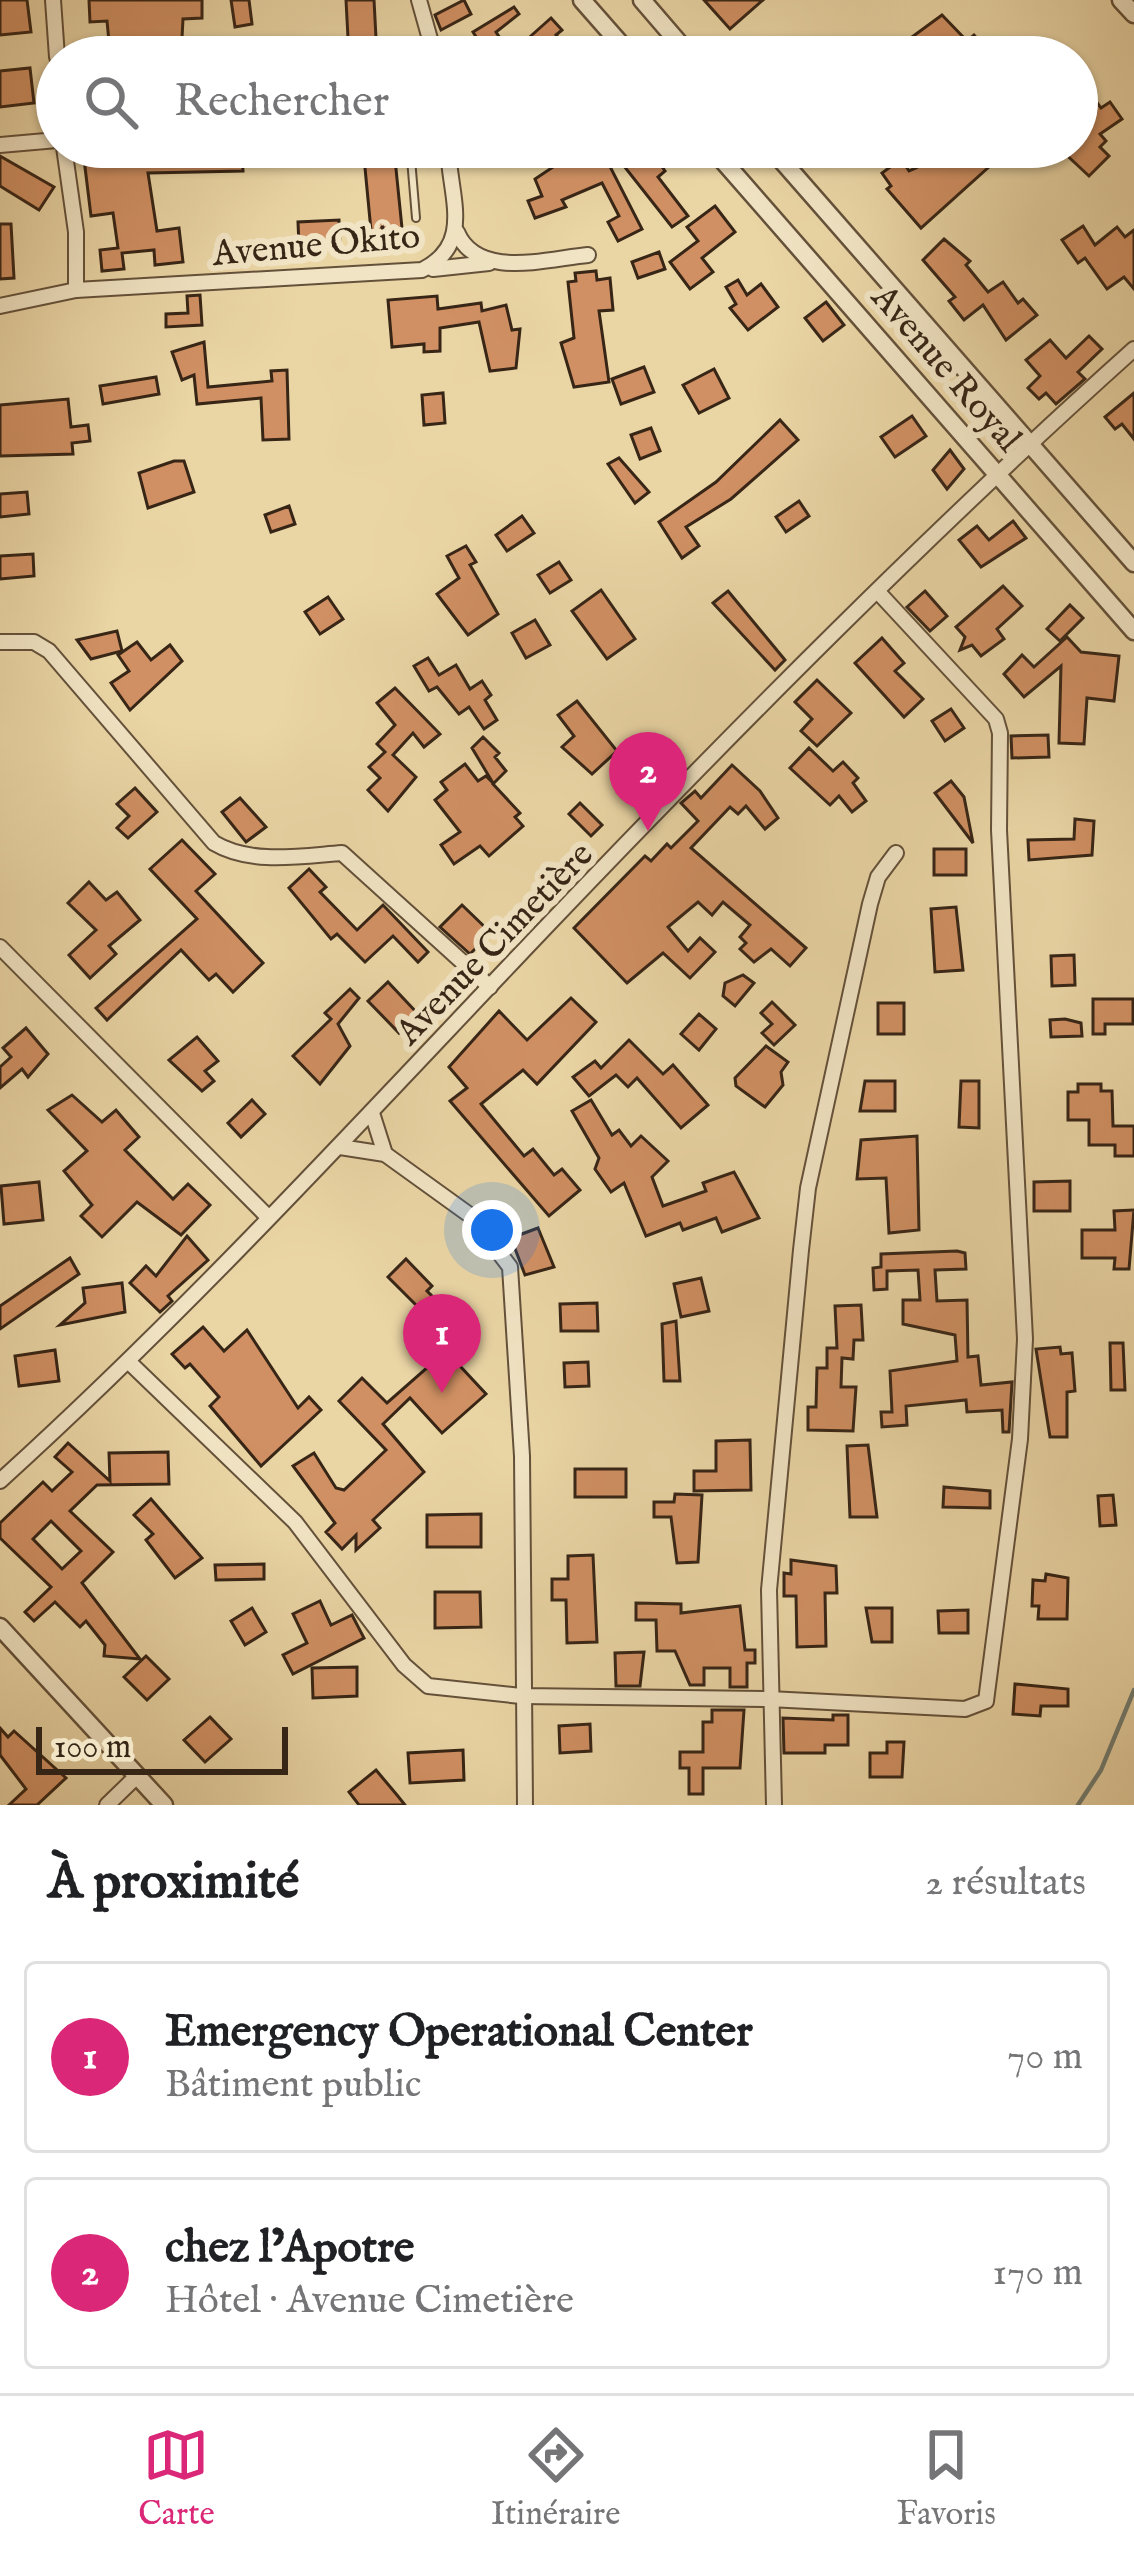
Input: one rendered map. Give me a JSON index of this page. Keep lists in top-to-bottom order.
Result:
{
  "streets": {
    "street": ["Avenue Okito", "Avenue Royal", "Avenue Cimetière"]
  },
  "crossings": [
    ["Avenue Royal", "Avenue Cimetière"]
  ],
  "scale_bar": "100 m",
  "page": {
    "search": "Rechercher",
    "pins": ["2", "1"],
    "scale": "100 m",
    "heading": ["À proximité", "2 résultats"],
    "list": [
      {
        "mark": "1",
        "name": "Emergency Operational Center",
        "note": "Bâtiment public",
        "value": "70 m"
      },
      {
        "mark": "2",
        "name": "chez l’Apotre",
        "note": "Hôtel · Avenue Cimetière",
        "value": "170 m"
      }
    ],
    "nav": ["Carte", "Itinéraire", "Favoris"]
  }
}
